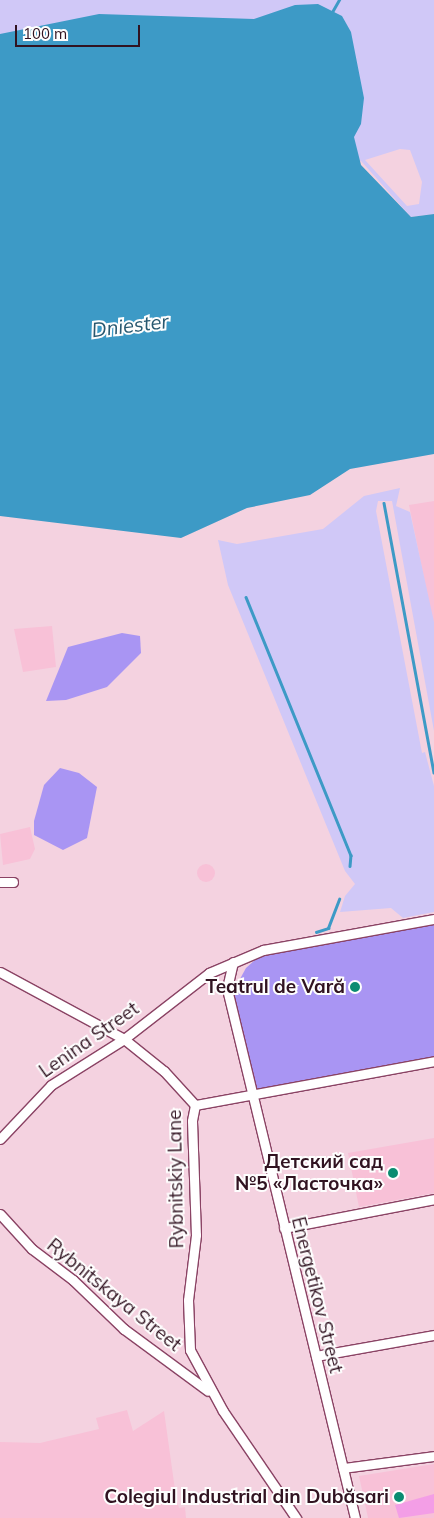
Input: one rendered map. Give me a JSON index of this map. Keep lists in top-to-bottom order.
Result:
{
  "streets": {
    "street": [
      "Lenina Street",
      "Rybnitskiy Lane",
      "Rybnitskaya Street",
      "Energetikov Street"
    ]
  },
  "crossings": [
    ["Lenina Street", "Rybnitskiy Lane"],
    ["Lenina Street", "Energetikov Street"],
    ["Rybnitskiy Lane", "Rybnitskaya Street"]
  ],
  "water": ["Dniester"],
  "places": ["Teatrul de Vară", "Детский сад №5 «Ласточка»", "Colegiul Industrial din Dubăsari"],
  "scale_bar": "100 m"
}
